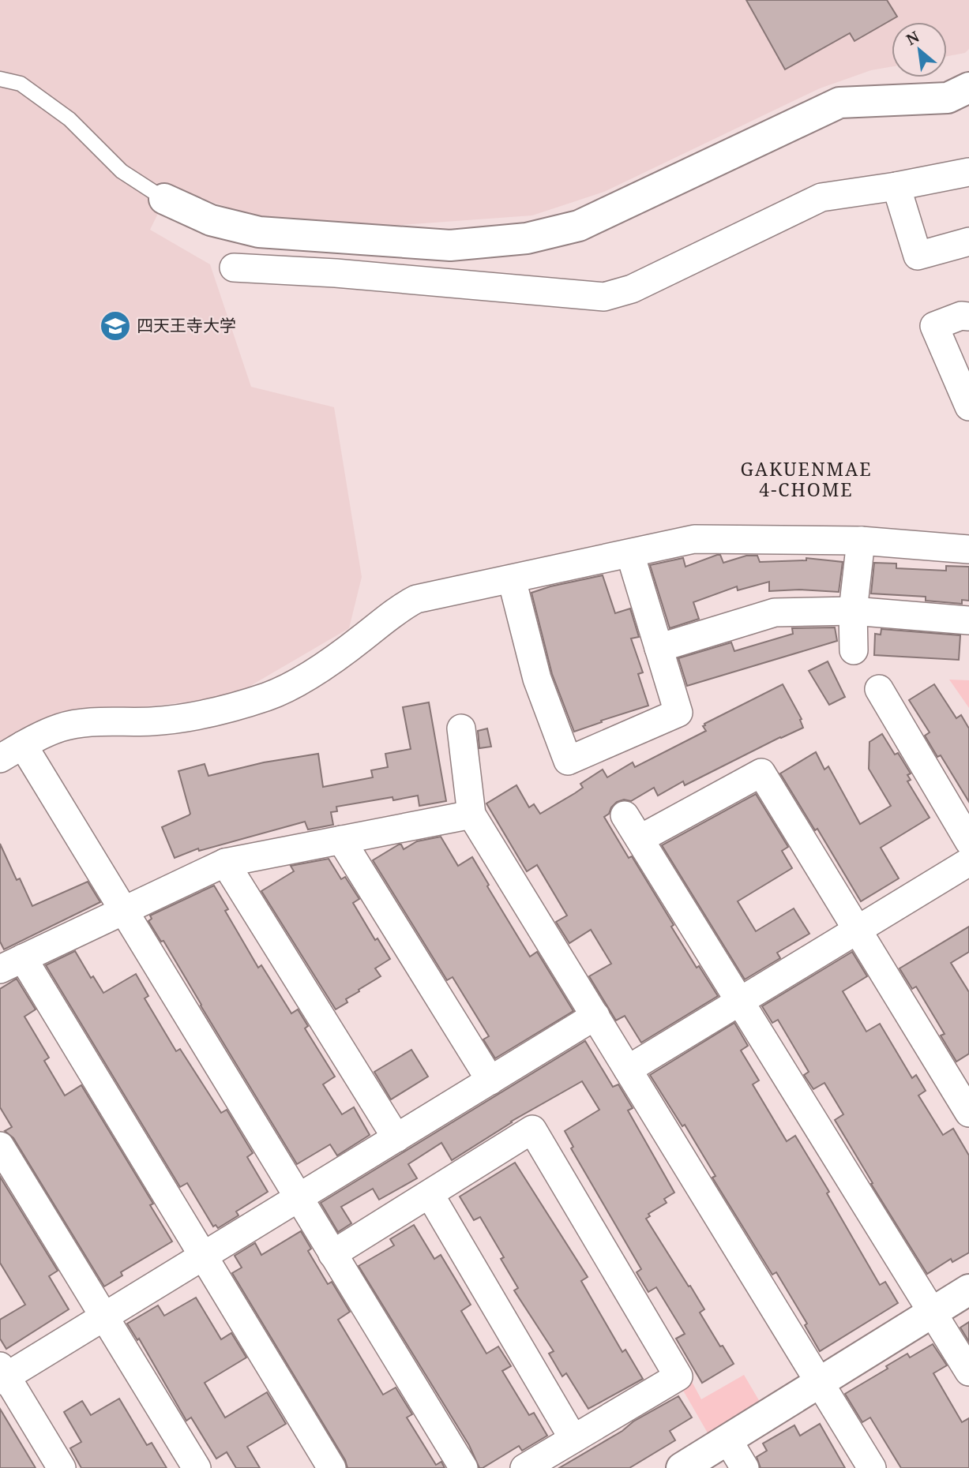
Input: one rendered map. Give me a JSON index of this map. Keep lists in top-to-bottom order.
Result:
{
  "districts": ["GAKUENMAE 4-CHOME"],
  "places": {
    "school or university": ["四天王寺大学"]
  },
  "north": "top left"
}
